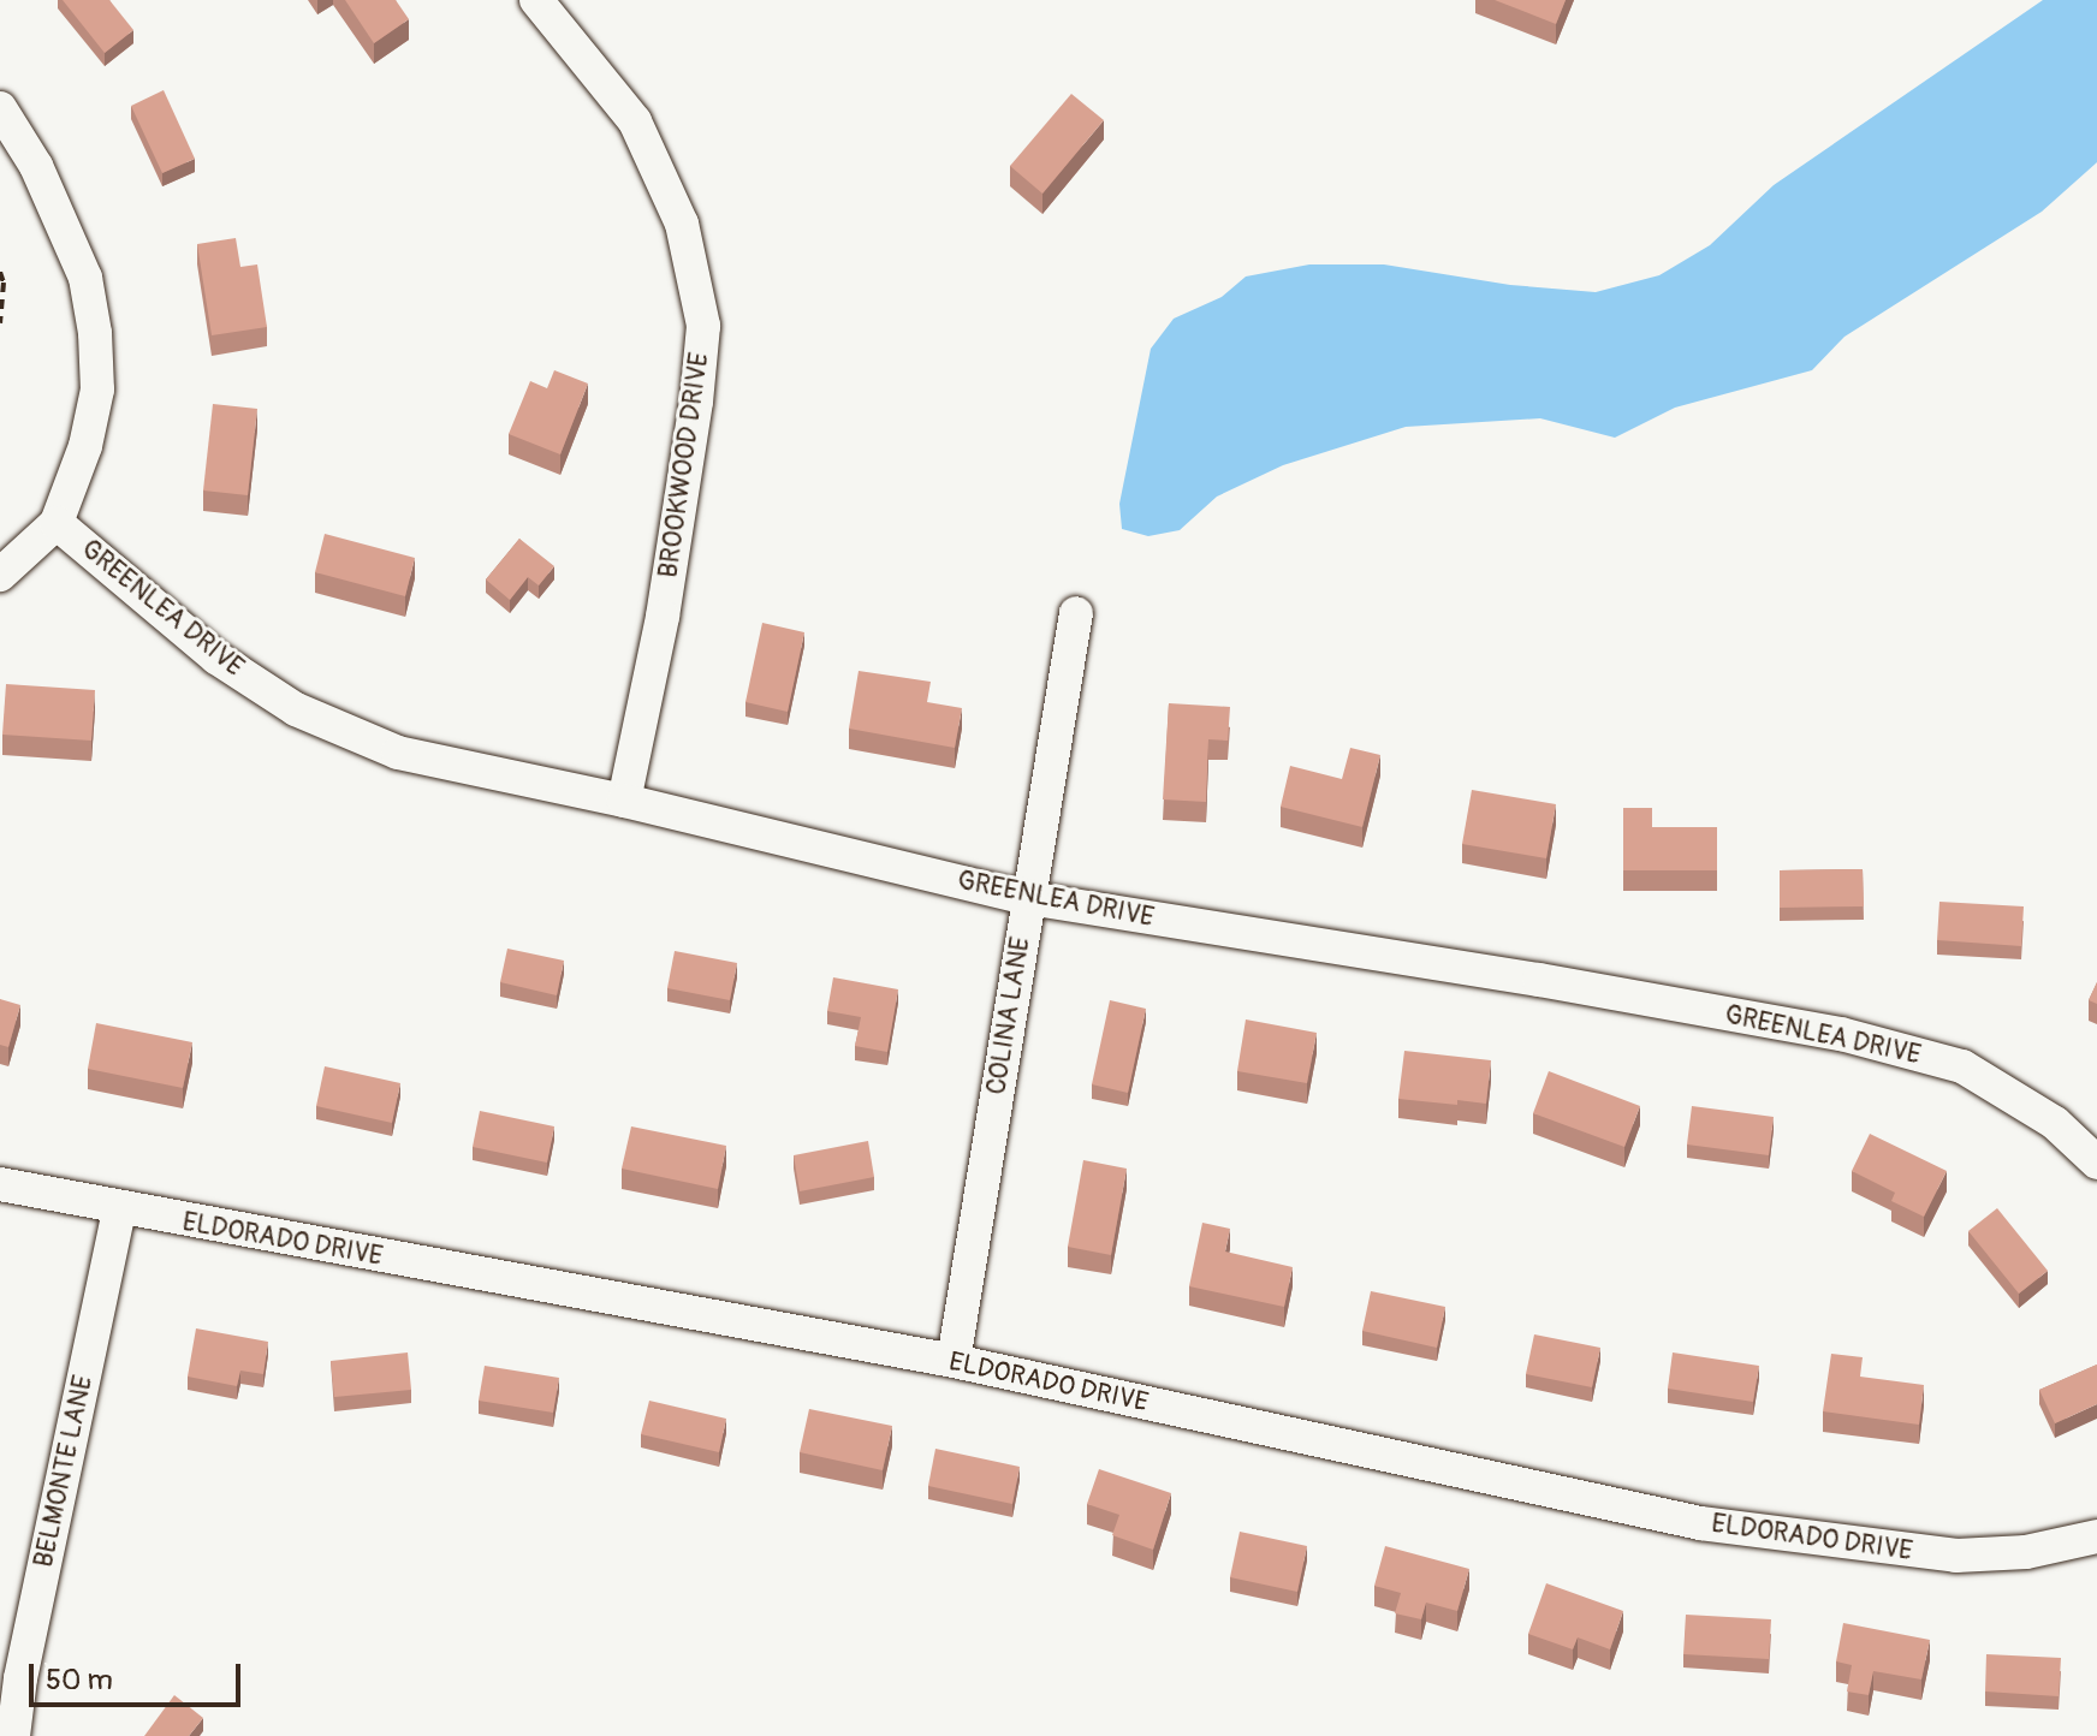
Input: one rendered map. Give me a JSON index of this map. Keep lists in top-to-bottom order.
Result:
{
  "streets": {
    "street": [
      "BROOKWOOD DRIVE",
      "GREENLEA DRIVE",
      "COLINA LANE",
      "ELDORADO DRIVE",
      "BELMONTE LANE"
    ]
  },
  "crossings": [
    ["BROOKWOOD DRIVE", "GREENLEA DRIVE"],
    ["GREENLEA DRIVE", "COLINA LANE"],
    ["COLINA LANE", "ELDORADO DRIVE"],
    ["ELDORADO DRIVE", "BELMONTE LANE"]
  ],
  "scale_bar": "50 m"
}
